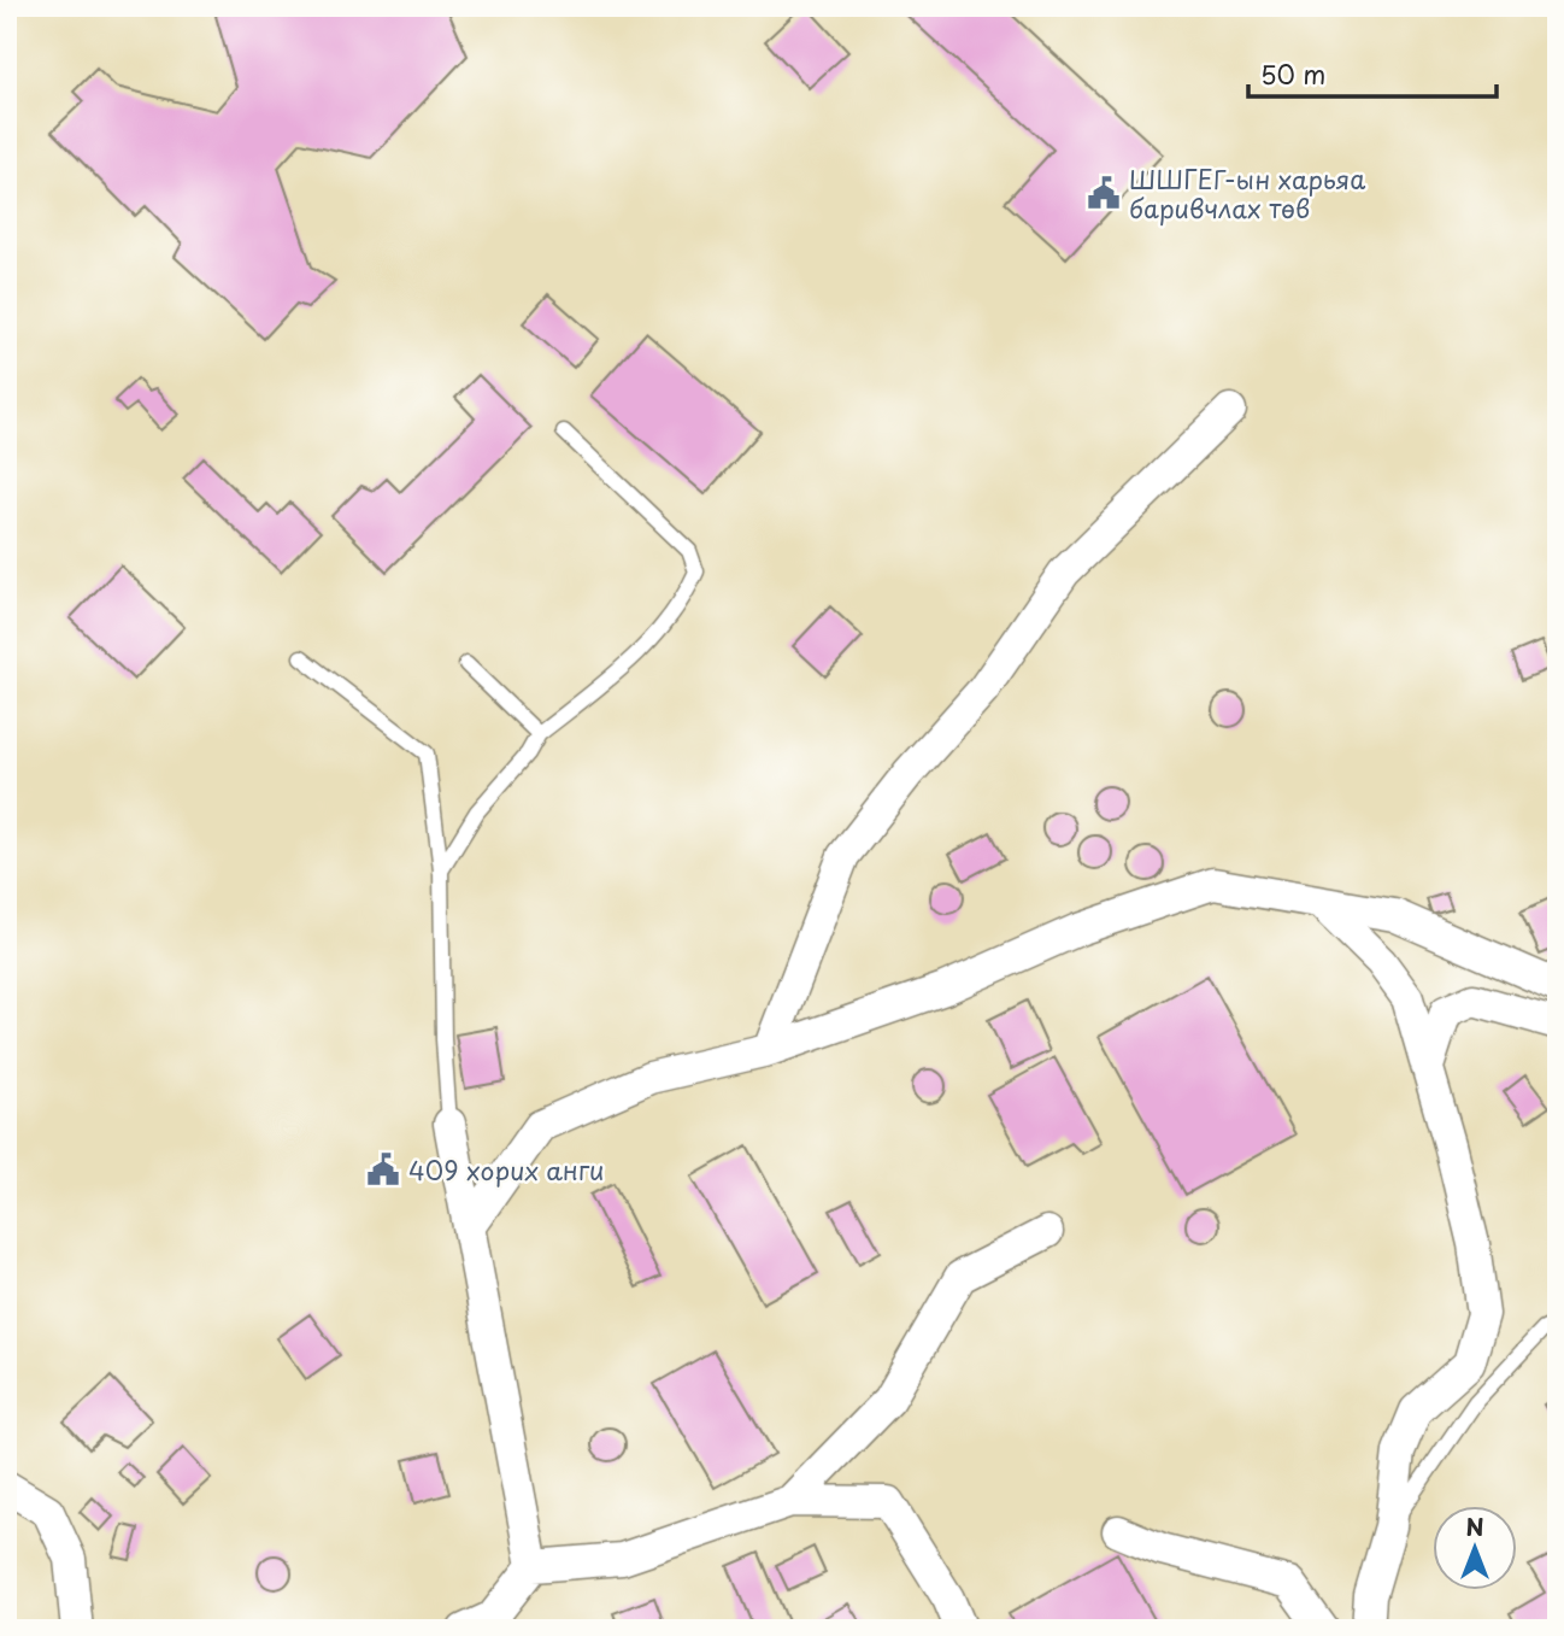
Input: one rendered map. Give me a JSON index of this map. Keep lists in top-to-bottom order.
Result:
{
  "places": {
    "public building": ["ШШГЕГ-ын харьяа баривчлах төв", "409 хорих анги"]
  },
  "scale_bar": "50 m",
  "north": "top"
}
